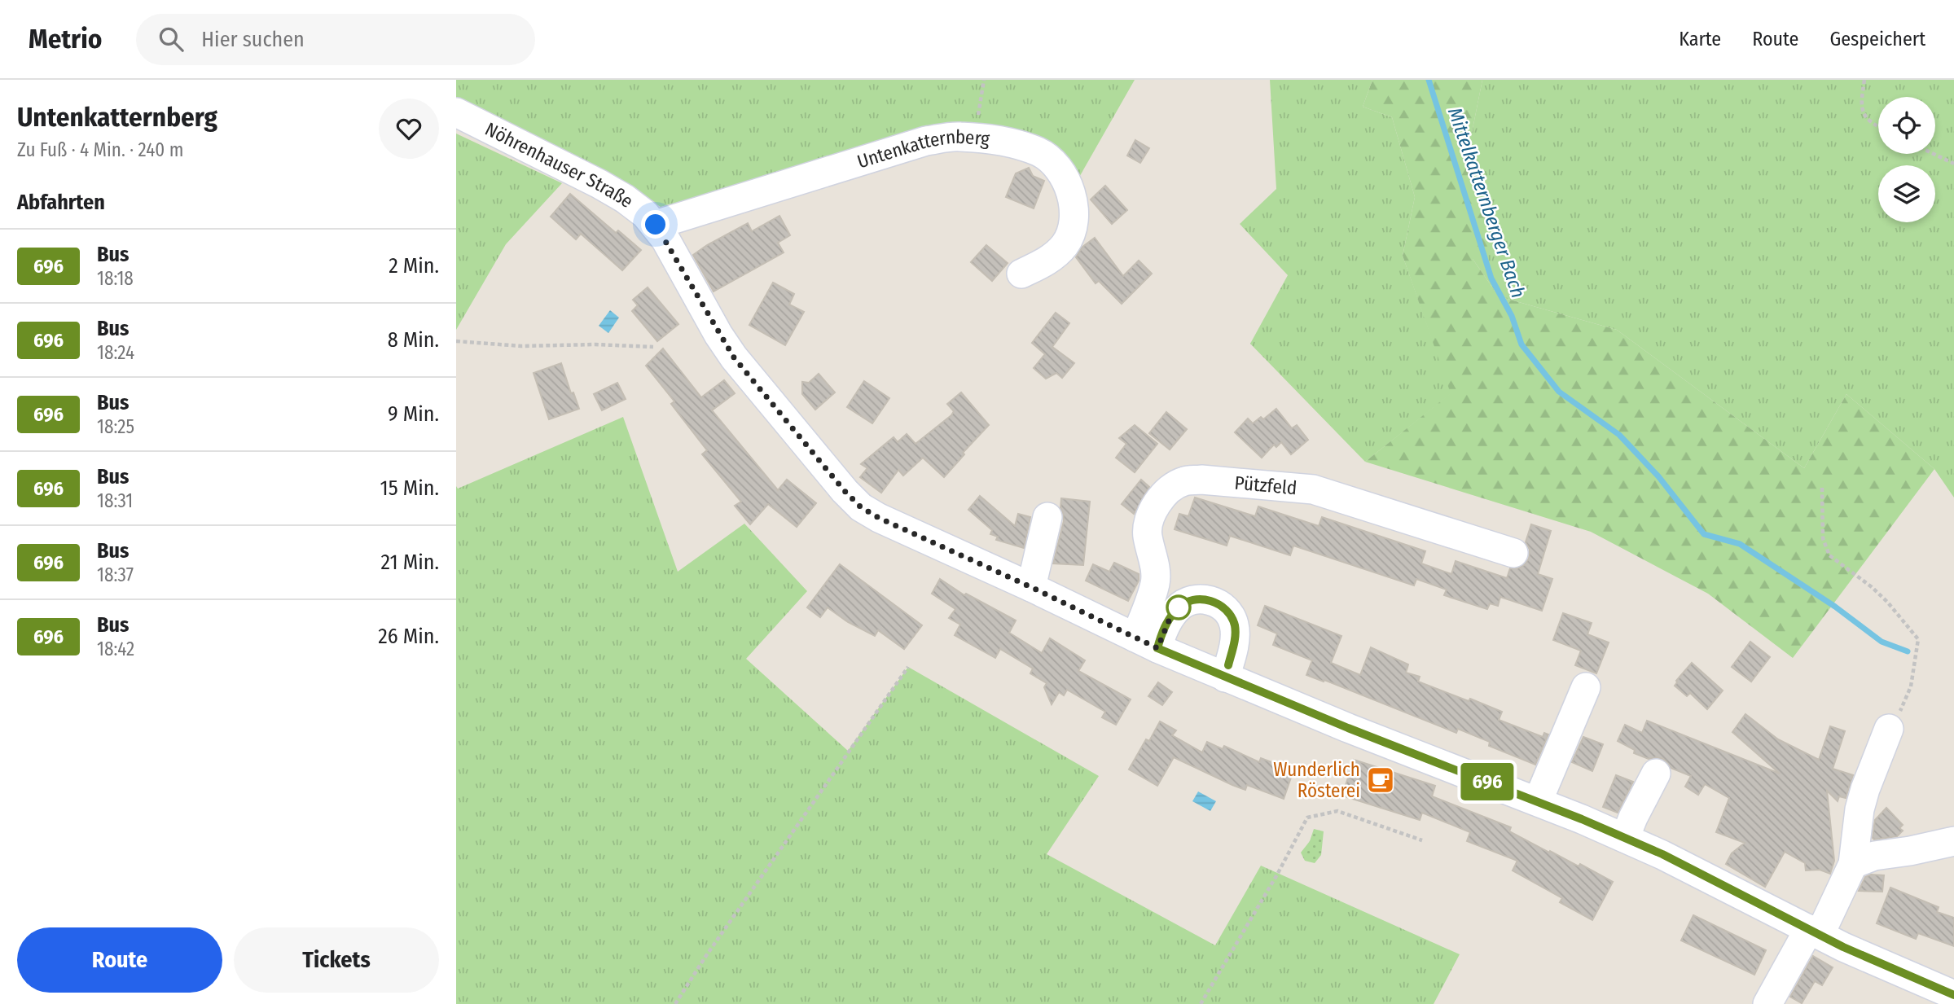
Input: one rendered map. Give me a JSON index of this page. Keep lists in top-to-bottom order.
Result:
{
  "streets": {
    "street": ["Untenkatternberg", "Nöhrenhauser Straße", "Pützfeld"]
  },
  "crossings": [
    ["Untenkatternberg", "Nöhrenhauser Straße"],
    ["Nöhrenhauser Straße", "Pützfeld"]
  ],
  "water": ["Mittelkatternberger Bach"],
  "places": {
    "cafe": ["Wunderlich Rösterei"]
  },
  "lines": ["bus line 696"],
  "page": {
    "header": "Metrio",
    "search": "Hier suchen",
    "nav": ["Karte", "Route", "Gespeichert"],
    "heading": [
      ["Untenkatternberg", "Zu Fuß · 4 Min. · 240 m"],
      "Abfahrten"
    ],
    "on_map": "696",
    "list": [
      {
        "mark": "696",
        "name": "Bus",
        "note": "18:18",
        "value": "2 Min."
      },
      {
        "mark": "696",
        "name": "Bus",
        "note": "18:24",
        "value": "8 Min."
      },
      {
        "mark": "696",
        "name": "Bus",
        "note": "18:25",
        "value": "9 Min."
      },
      {
        "mark": "696",
        "name": "Bus",
        "note": "18:31",
        "value": "15 Min."
      },
      {
        "mark": "696",
        "name": "Bus",
        "note": "18:37",
        "value": "21 Min."
      },
      {
        "mark": "696",
        "name": "Bus",
        "note": "18:42",
        "value": "26 Min."
      }
    ],
    "buttons": ["Route", "Tickets"]
  }
}
